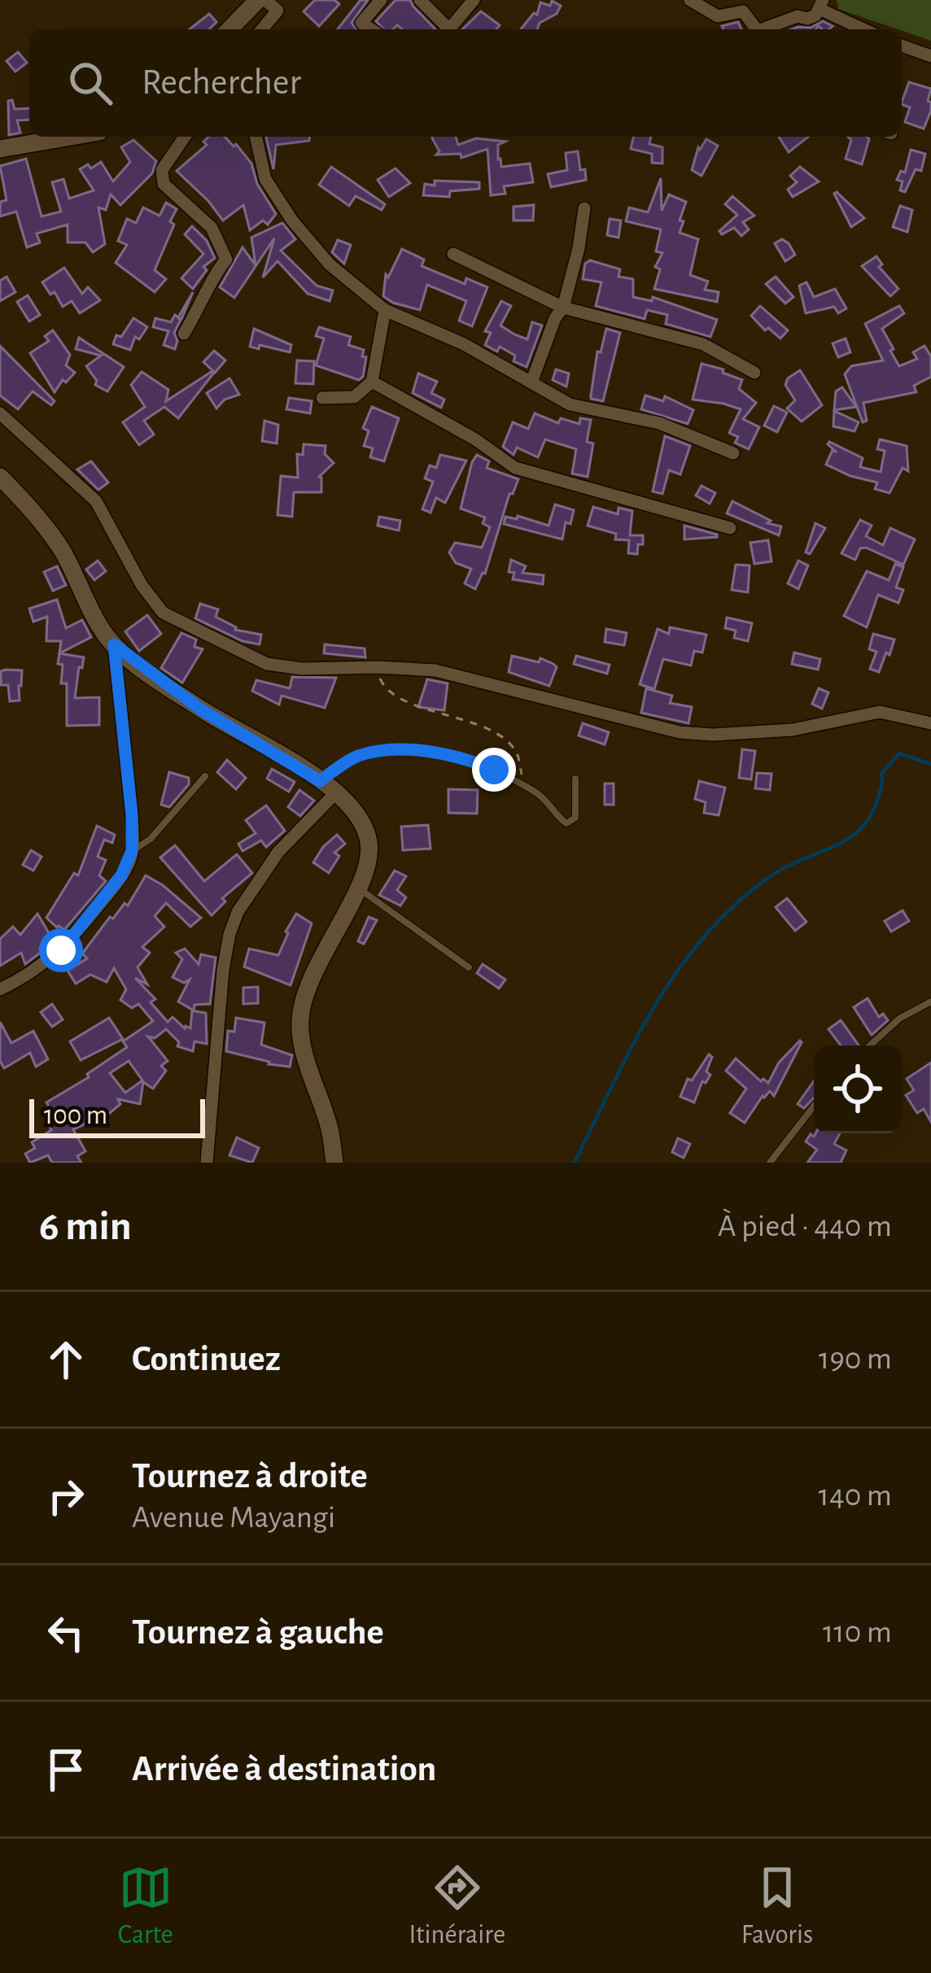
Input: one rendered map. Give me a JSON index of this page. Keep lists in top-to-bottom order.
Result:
{
  "scale_bar": "100 m",
  "page": {
    "search": "Rechercher",
    "scale": "100 m",
    "heading": ["6 min", "À pied · 440 m"],
    "list": [
      ["Continuez", "190 m"],
      ["Tournez à droite", "Avenue Mayangi", "140 m"],
      ["Tournez à gauche", "110 m"],
      "Arrivée à destination"
    ],
    "nav": ["Carte", "Itinéraire", "Favoris"]
  }
}
